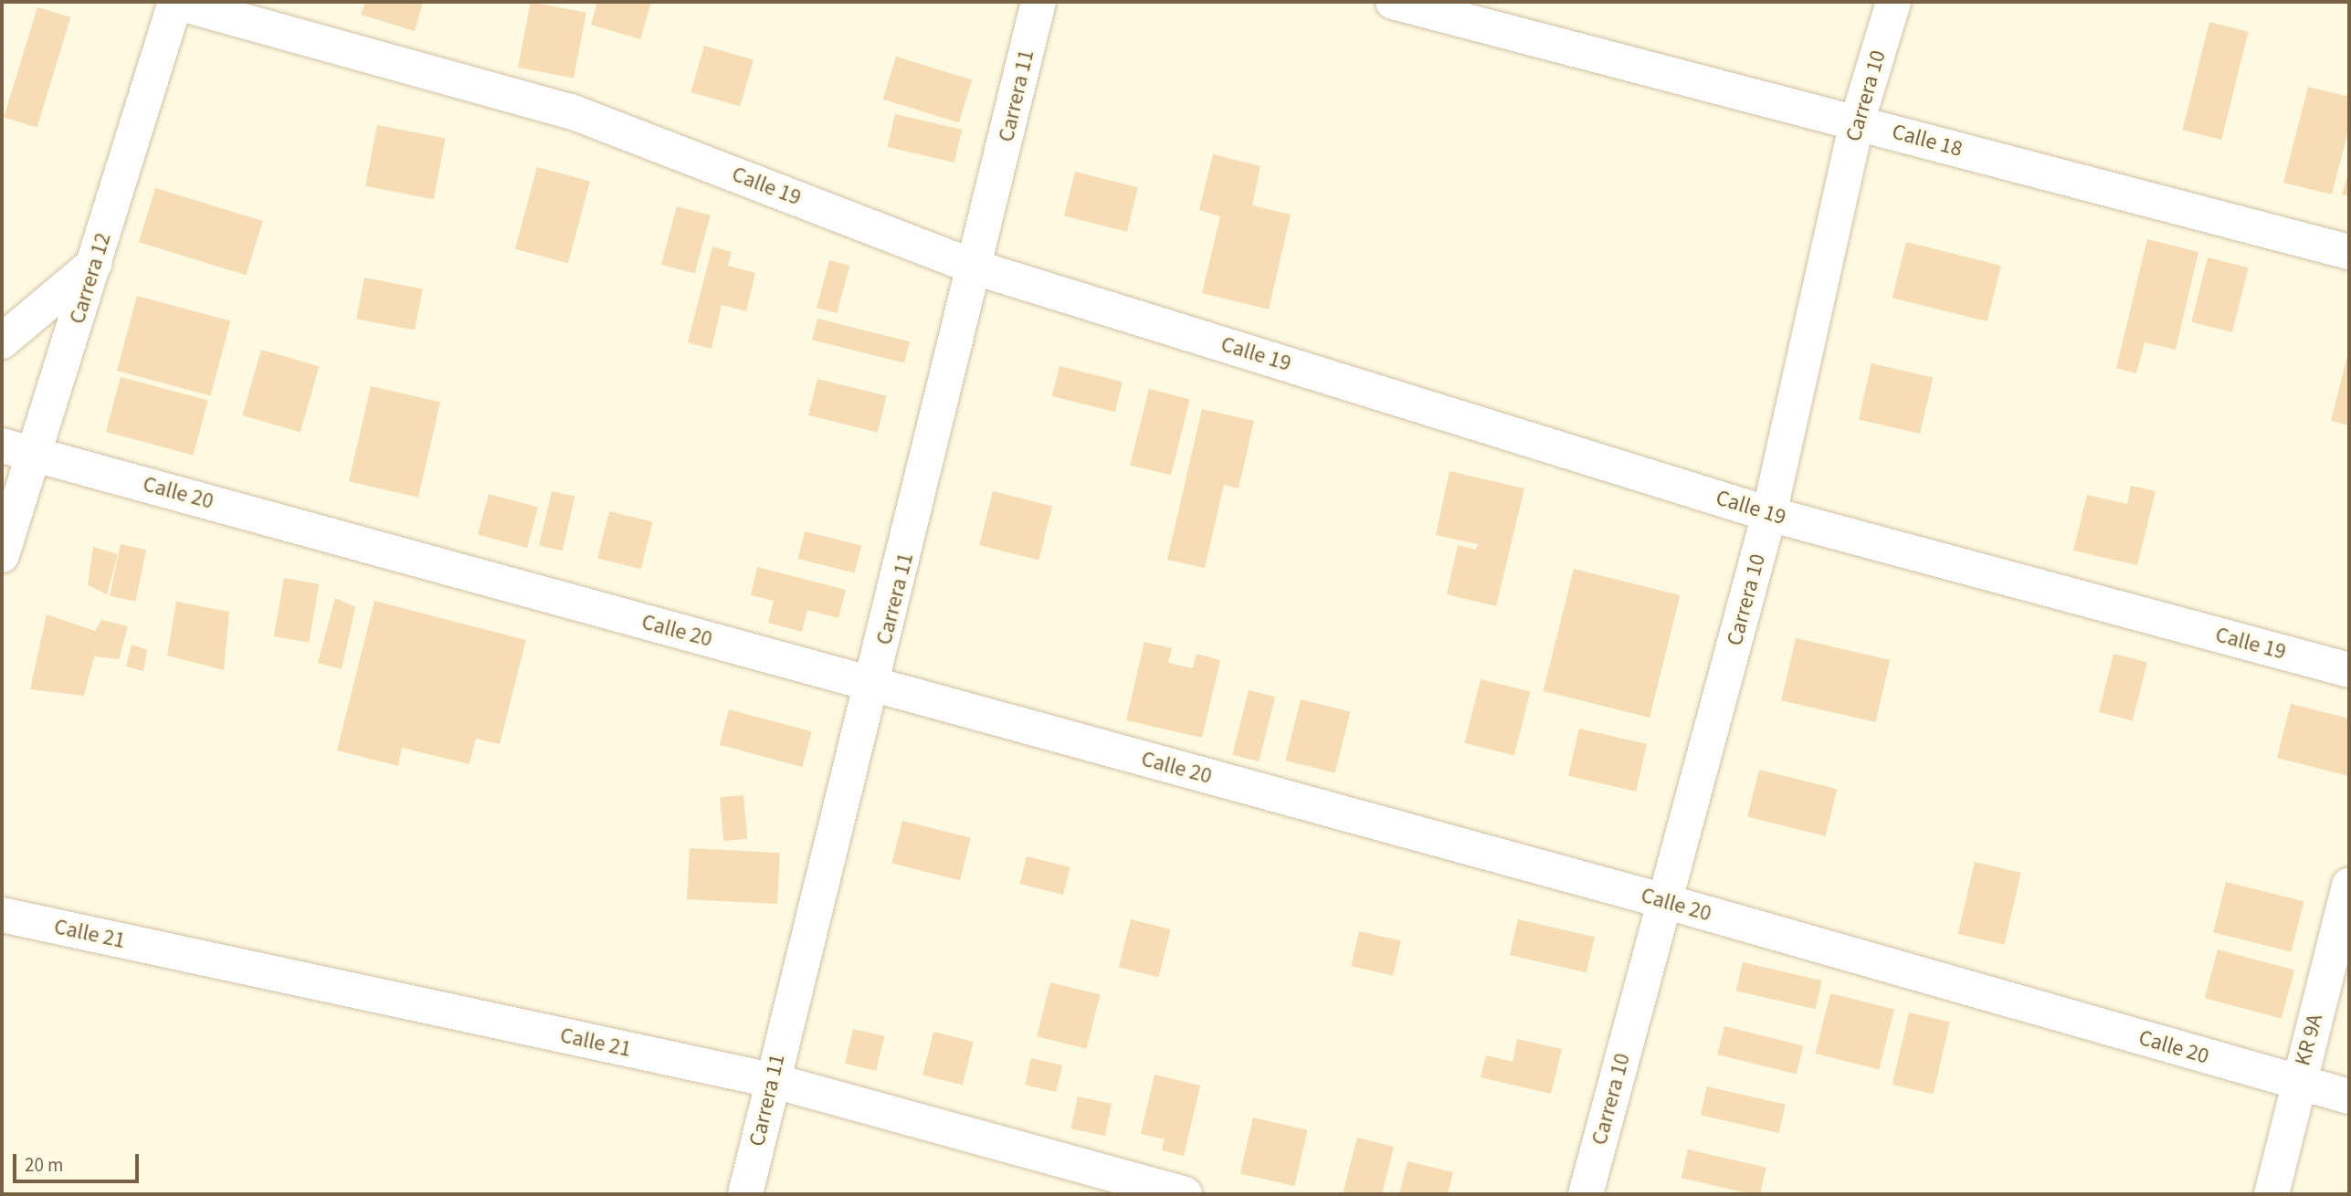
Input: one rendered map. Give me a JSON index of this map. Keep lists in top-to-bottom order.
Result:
{
  "streets": {
    "street": [
      "Carrera 11",
      "Carrera 10",
      "Calle 18",
      "Calle 19",
      "Carrera 12",
      "Calle 20",
      "Calle 21",
      "KR 9A"
    ]
  },
  "crossings": [
    ["Carrera 11", "Calle 19"],
    ["Carrera 11", "Calle 20"],
    ["Carrera 11", "Calle 21"],
    ["Carrera 10", "Calle 18"],
    ["Carrera 10", "Calle 19"],
    ["Carrera 10", "Calle 20"],
    ["Calle 19", "Carrera 12"],
    ["Carrera 12", "Calle 20"],
    ["Calle 20", "KR 9A"]
  ],
  "scale_bar": "20 m"
}
